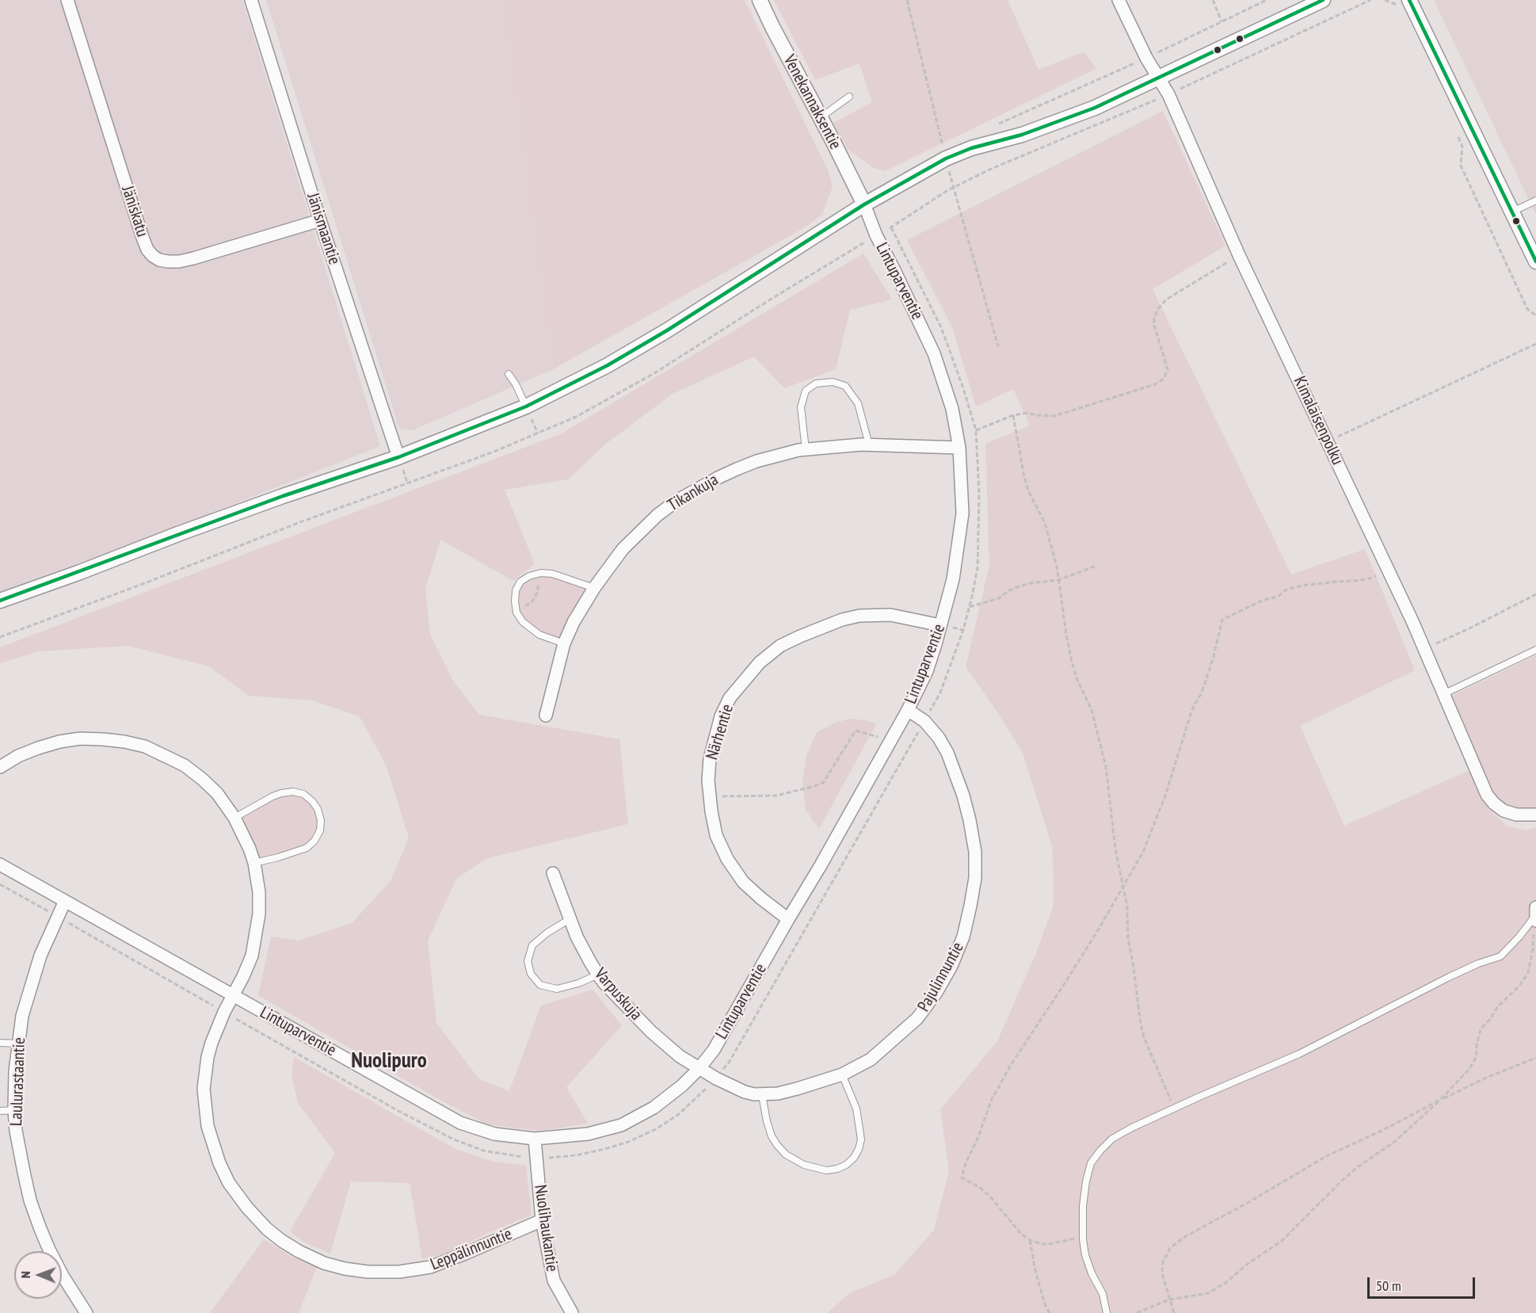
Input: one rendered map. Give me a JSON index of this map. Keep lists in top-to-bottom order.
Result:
{
  "streets": {
    "street": [
      "Venekannaksentie",
      "Jäniskatu",
      "Jänismaantie",
      "Lintuparventie",
      "Kimalaisenpolku",
      "Tikankuja",
      "Närhentie",
      "Pajulinnuntie",
      "Varpuskuja",
      "Laulurastaantie",
      "Nuolihaukantie",
      "Leppälinnuntie"
    ]
  },
  "crossings": [
    ["Venekannaksentie", "Lintuparventie"],
    ["Jäniskatu", "Jänismaantie"],
    ["Lintuparventie", "Tikankuja"],
    ["Lintuparventie", "Närhentie"],
    ["Lintuparventie", "Pajulinnuntie"],
    ["Lintuparventie", "Varpuskuja"],
    ["Lintuparventie", "Laulurastaantie"],
    ["Lintuparventie", "Nuolihaukantie"],
    ["Lintuparventie", "Leppälinnuntie"],
    ["Pajulinnuntie", "Varpuskuja"],
    ["Nuolihaukantie", "Leppälinnuntie"]
  ],
  "districts": ["Nuolipuro"],
  "scale_bar": "50 m",
  "north": "left"
}
